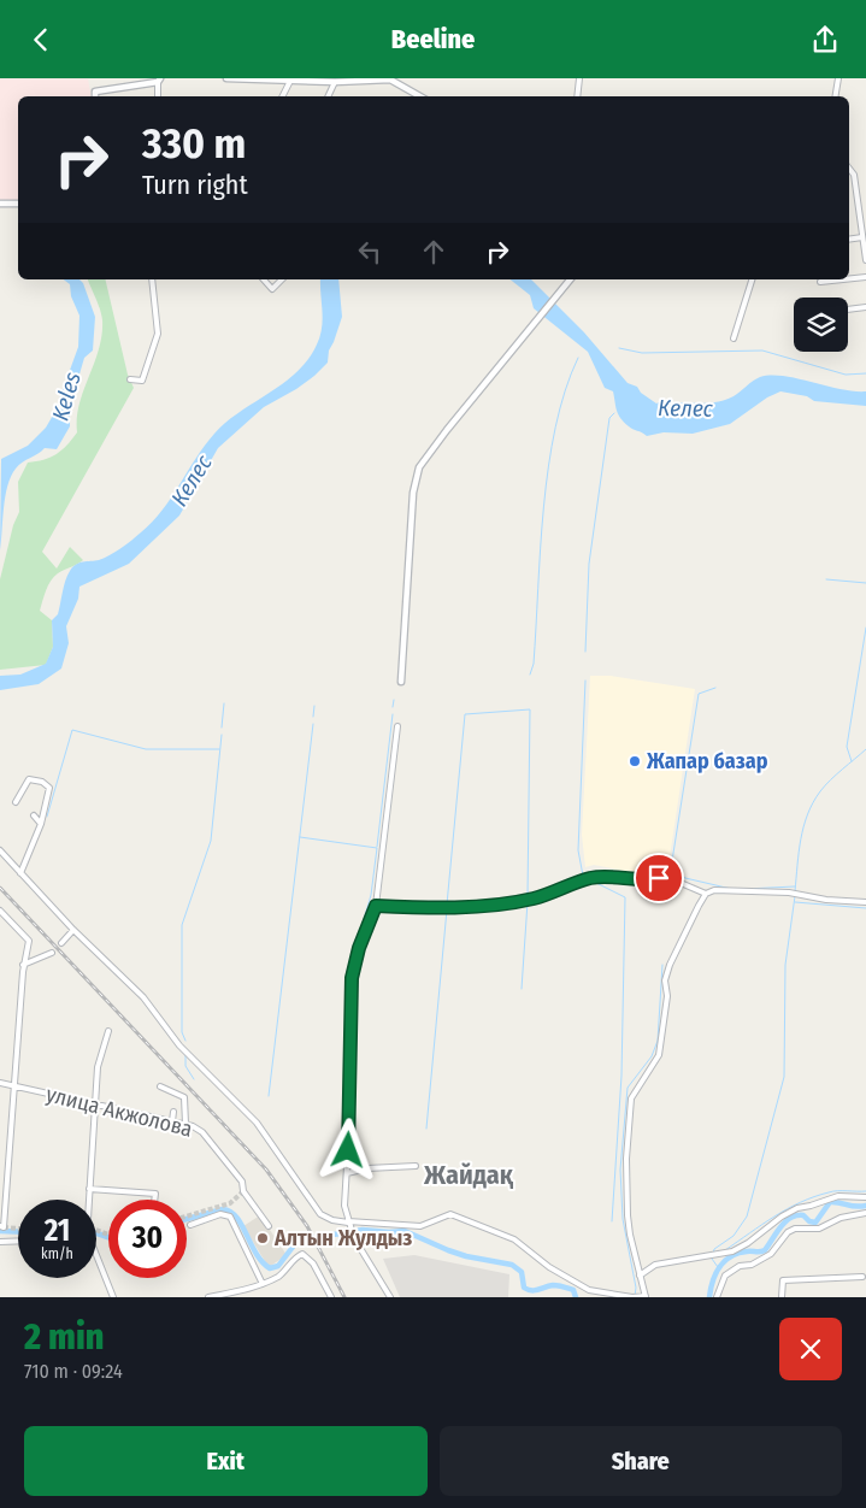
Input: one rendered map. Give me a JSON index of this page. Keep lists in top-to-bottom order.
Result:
{
  "streets": {
    "street": ["улица Акжолова"]
  },
  "districts": ["Жайдақ"],
  "water": ["Keles", "Келес"],
  "places": ["Жапар базар", "Алтын Жулдыз"],
  "page": {
    "header": "Beeline",
    "turn": ["330 m", "Turn right"],
    "speed": "21 km/h",
    "limit": "30",
    "heading": ["2 min", "710 m · 09:24"],
    "buttons": ["Exit", "Share"]
  }
}
